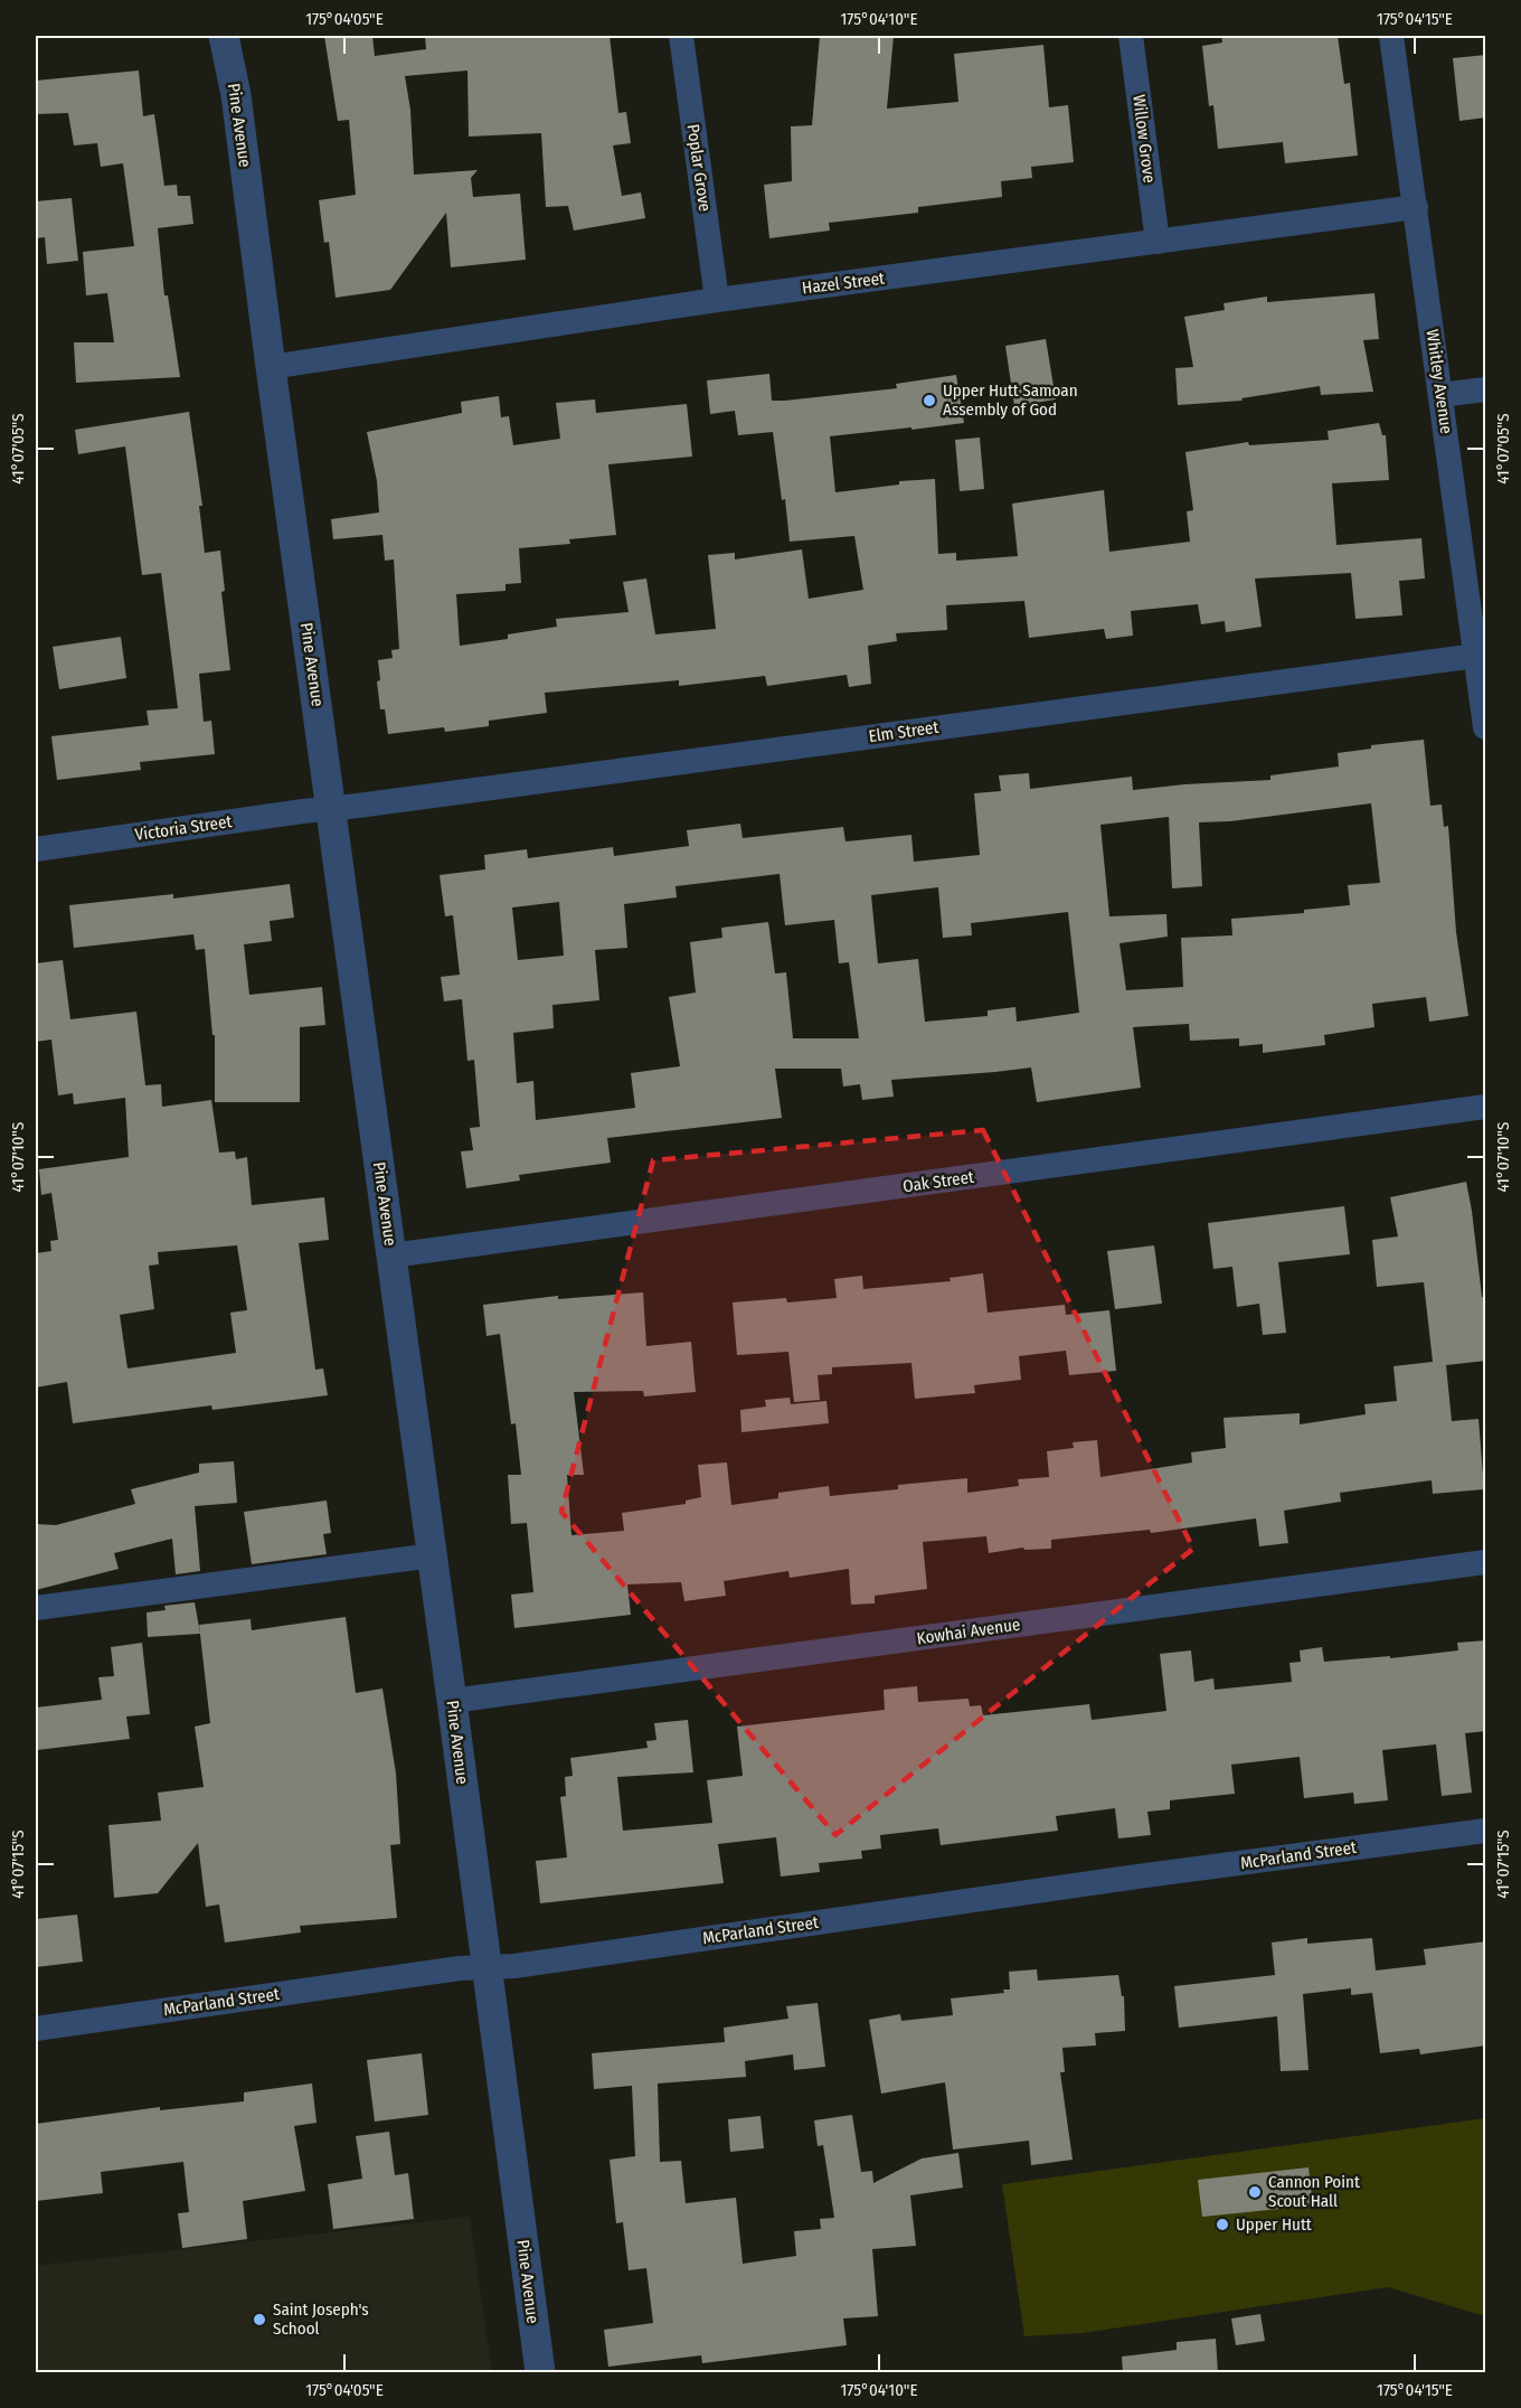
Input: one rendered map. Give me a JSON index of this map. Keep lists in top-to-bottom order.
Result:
{
  "streets": {
    "street": [
      "Pine Avenue",
      "Willow Grove",
      "Poplar Grove",
      "Hazel Street",
      "Whitley Avenue",
      "Elm Street",
      "Victoria Street",
      "Oak Street",
      "Kowhai Avenue",
      "McParland Street"
    ]
  },
  "crossings": [
    ["Pine Avenue", "Hazel Street"],
    ["Pine Avenue", "Elm Street"],
    ["Pine Avenue", "Victoria Street"],
    ["Pine Avenue", "Oak Street"],
    ["Pine Avenue", "Kowhai Avenue"],
    ["Pine Avenue", "McParland Street"],
    ["Willow Grove", "Hazel Street"],
    ["Poplar Grove", "Hazel Street"],
    ["Hazel Street", "Whitley Avenue"],
    ["Whitley Avenue", "Elm Street"],
    ["Elm Street", "Victoria Street"]
  ],
  "places": [
    "Upper Hutt Samoan Assembly of God",
    "Cannon Point Scout Hall",
    "Upper Hutt",
    "Saint Joseph's School"
  ],
  "coordinates": [
    "175°04'05\"E",
    "175°04'10\"E",
    "175°04'15\"E",
    "41°07'05\"S",
    "41°07'10\"S",
    "41°07'15\"S"
  ]
}
